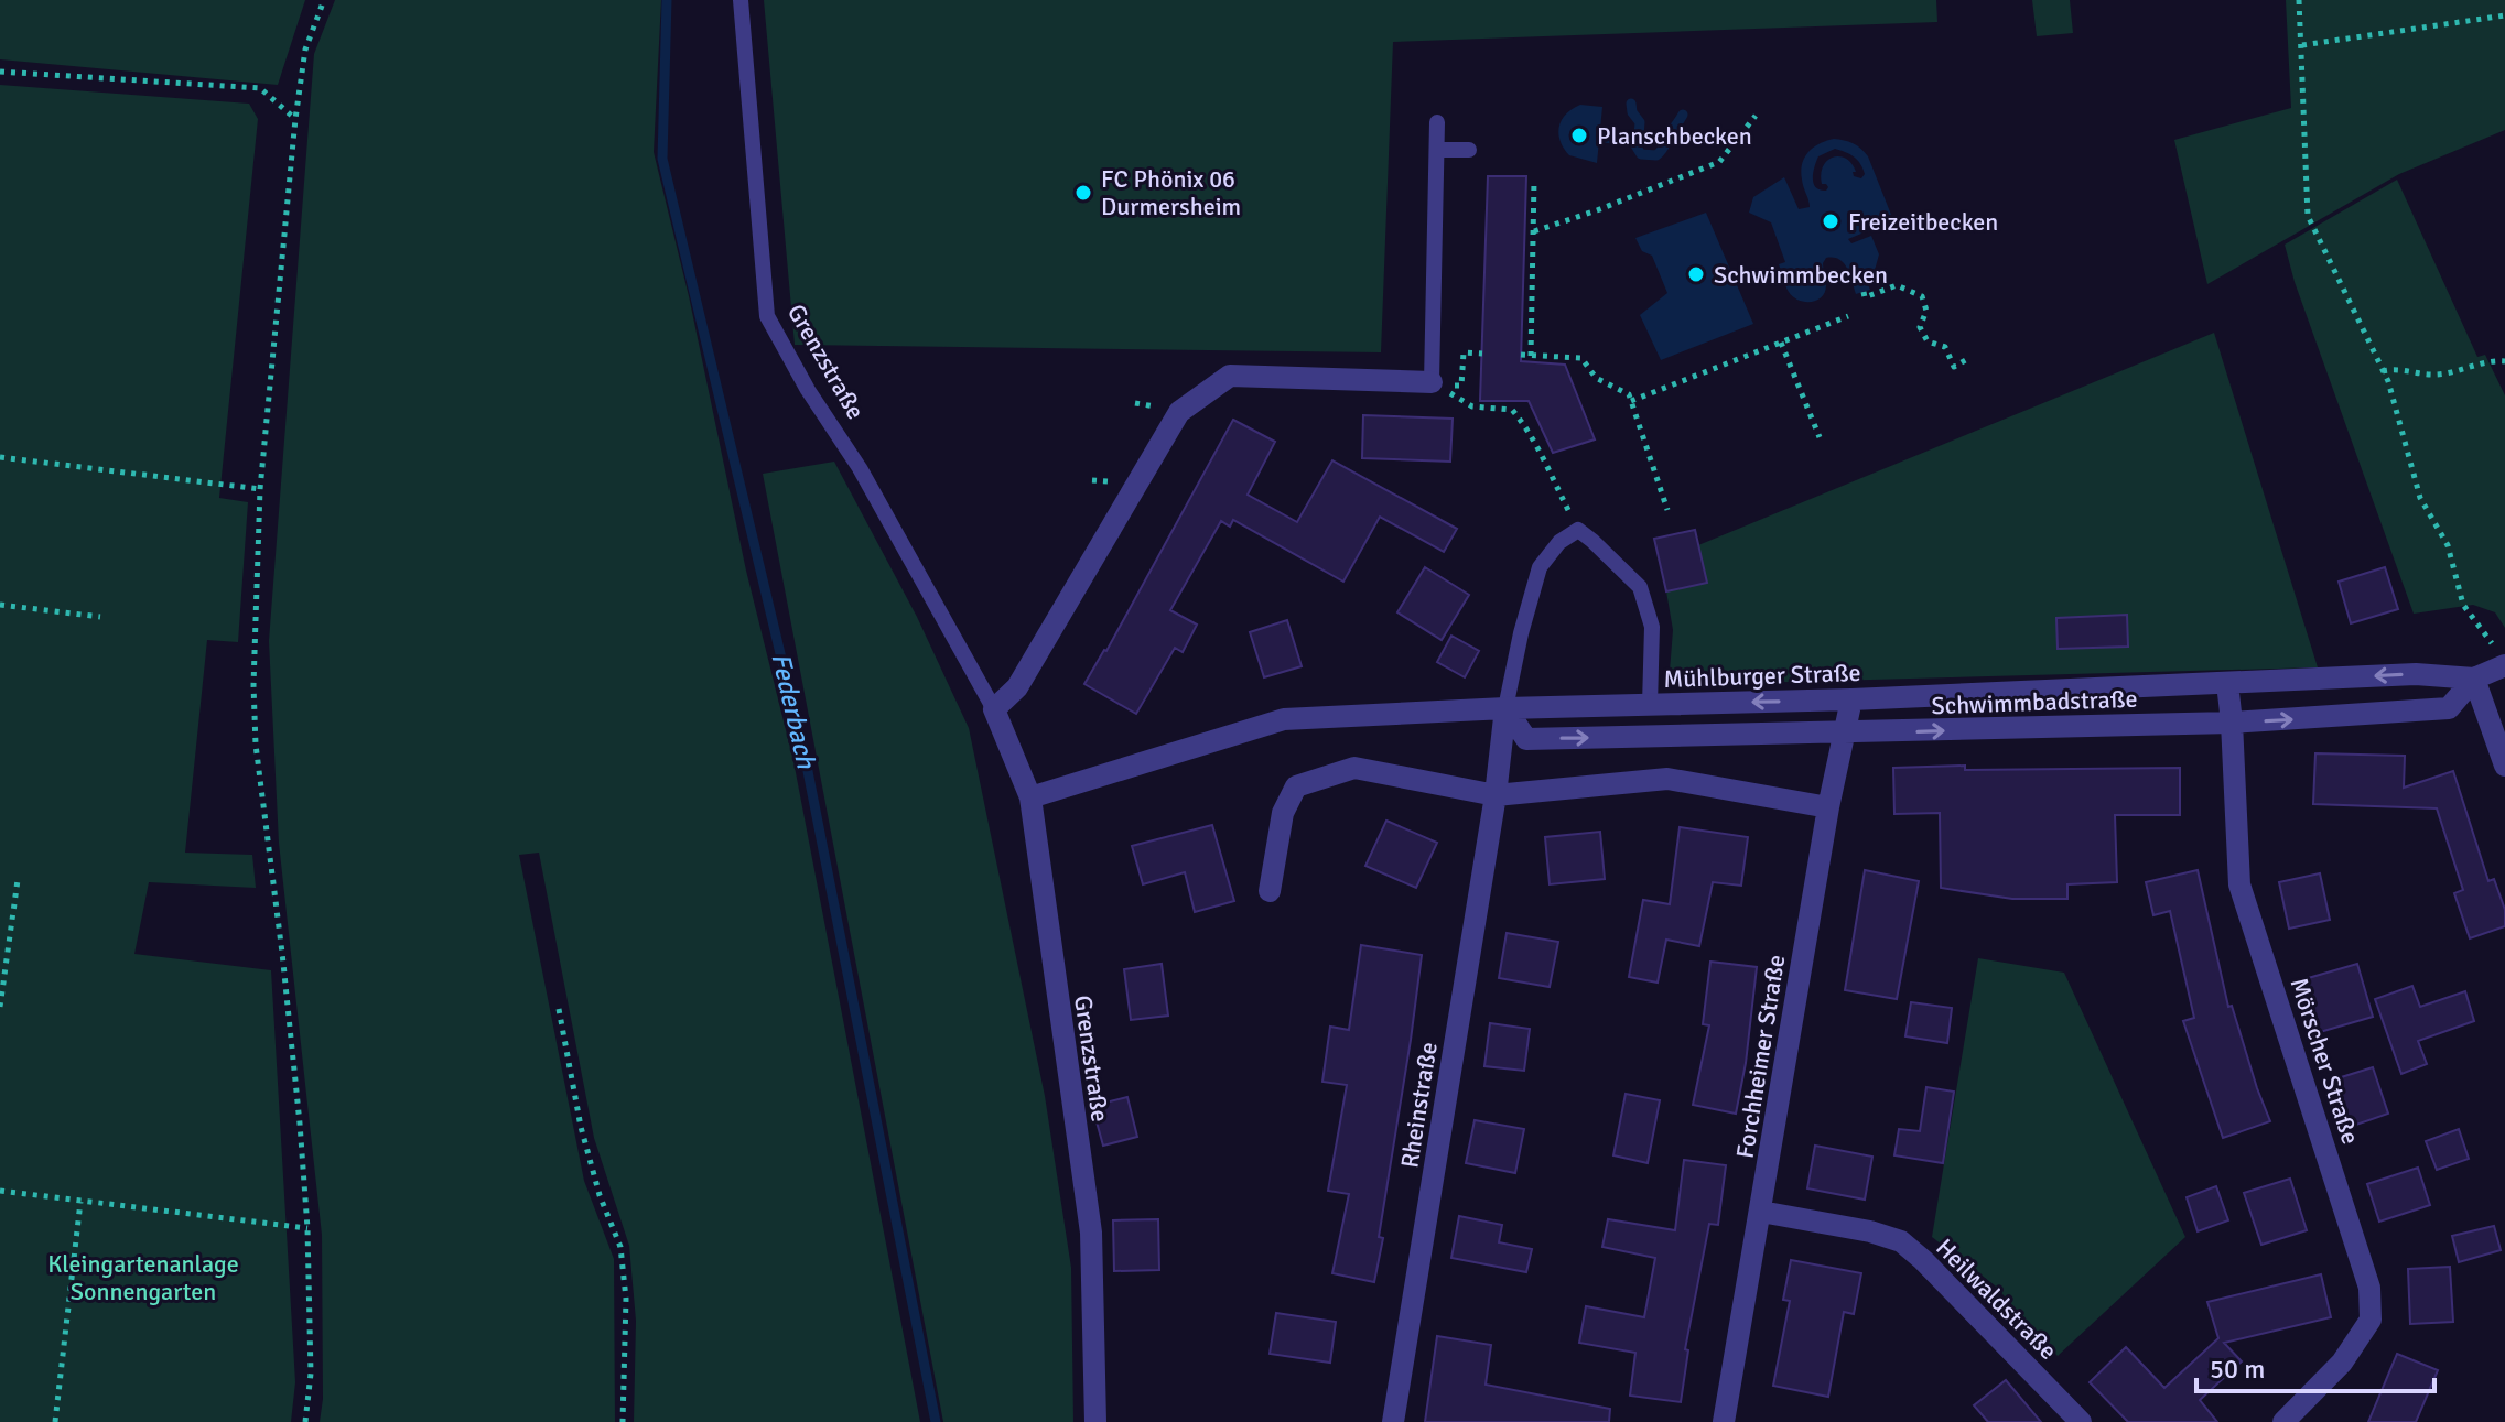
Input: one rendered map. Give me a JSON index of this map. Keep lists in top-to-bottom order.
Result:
{
  "streets": {
    "street": [
      "Grenzstraße",
      "Mühlburger Straße",
      "Schwimmbadstraße",
      "Forchheimer Straße",
      "Mörscher Straße",
      "Rheinstraße",
      "Heilwaldstraße"
    ]
  },
  "crossings": [
    ["Grenzstraße", "Mühlburger Straße"],
    ["Mühlburger Straße", "Schwimmbadstraße"],
    ["Mühlburger Straße", "Forchheimer Straße"],
    ["Mühlburger Straße", "Mörscher Straße"],
    ["Mühlburger Straße", "Rheinstraße"],
    ["Schwimmbadstraße", "Forchheimer Straße"],
    ["Schwimmbadstraße", "Mörscher Straße"],
    ["Schwimmbadstraße", "Rheinstraße"],
    ["Forchheimer Straße", "Heilwaldstraße"]
  ],
  "water": ["Federbach"],
  "parks": ["Kleingartenanlage Sonnengarten"],
  "places": [
    "Planschbecken",
    "FC Phönix 06 Durmersheim",
    "Freizeitbecken",
    "Schwimmbecken"
  ],
  "scale_bar": "50 m"
}
